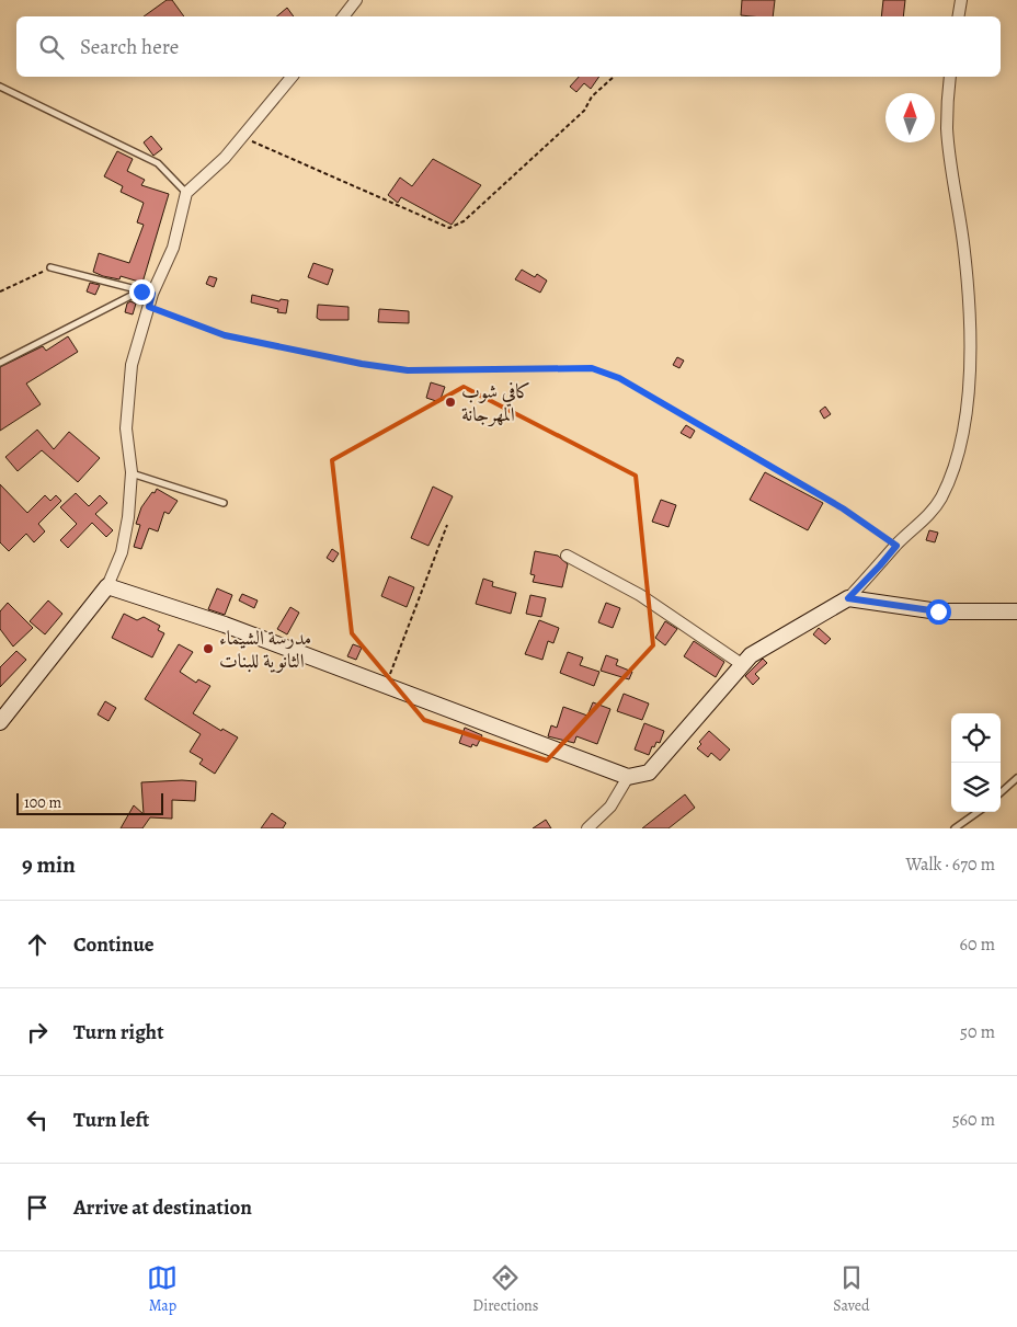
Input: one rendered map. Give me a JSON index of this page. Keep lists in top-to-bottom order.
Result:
{
  "places": ["كافي شوب المهرجانة", "مدرسة الشيماء الثانوية للبنات"],
  "scale_bar": "100 m",
  "north": "top",
  "page": {
    "search": "Search here",
    "scale": "100 m",
    "heading": ["9 min", "Walk · 670 m"],
    "list": [
      ["Continue", "60 m"],
      ["Turn right", "50 m"],
      ["Turn left", "560 m"],
      "Arrive at destination"
    ],
    "nav": ["Map", "Directions", "Saved"]
  }
}
